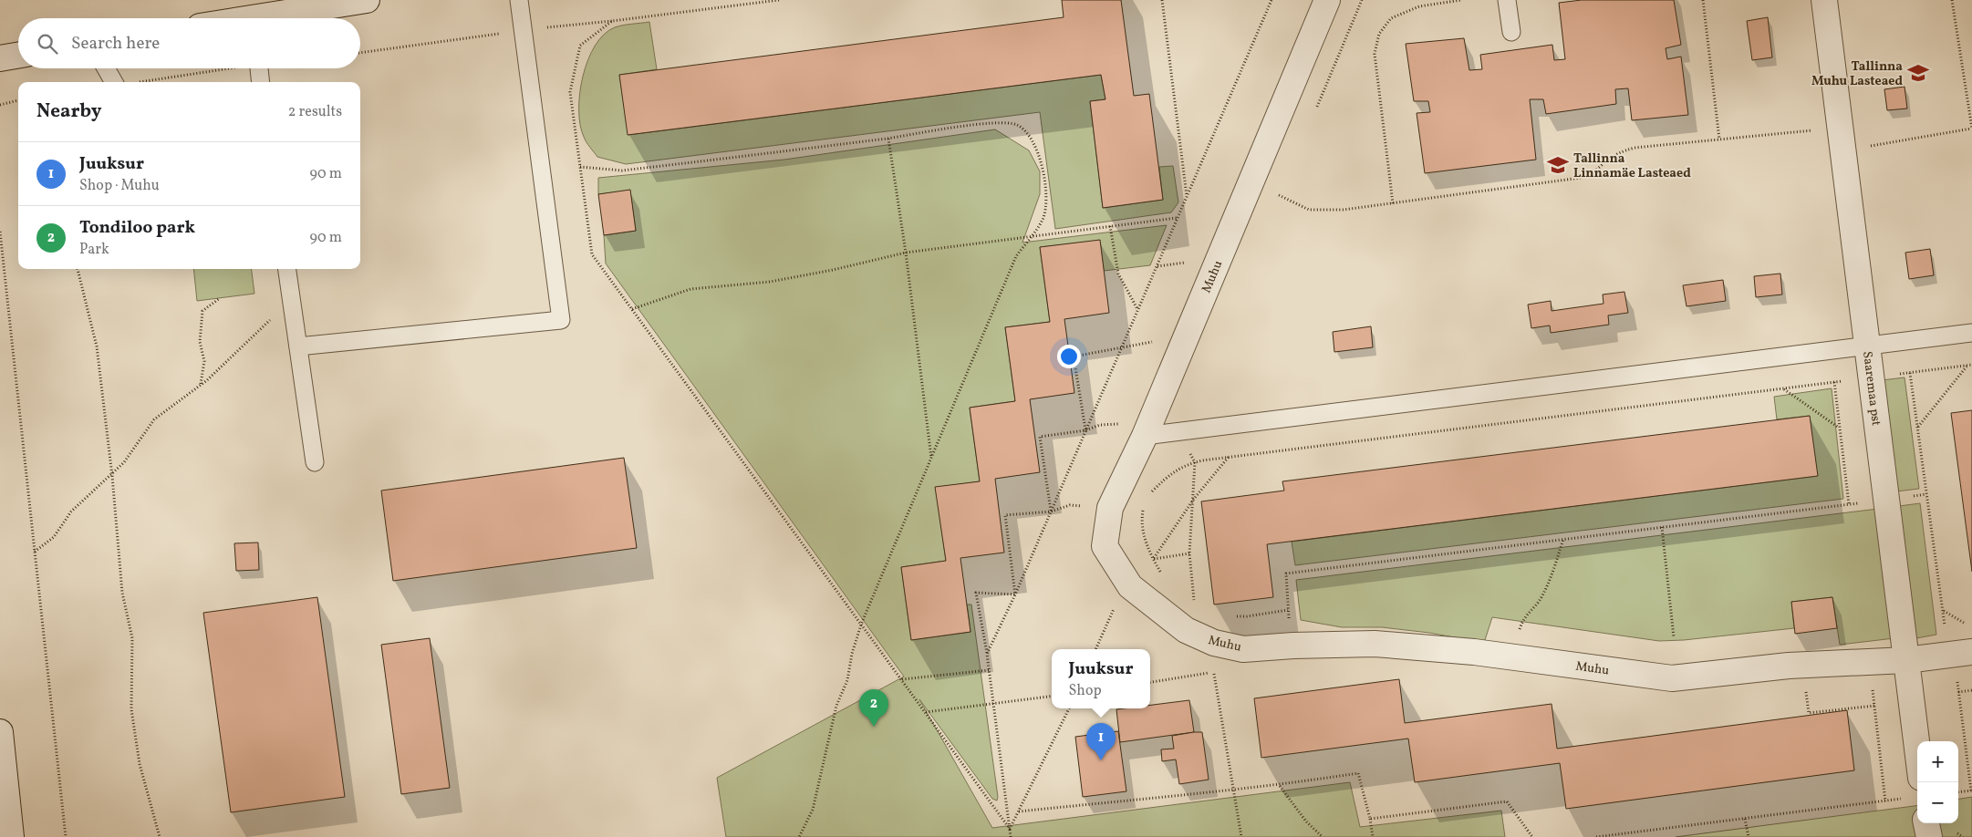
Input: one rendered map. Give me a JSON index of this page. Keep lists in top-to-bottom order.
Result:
{
  "streets": {
    "street": ["Muhu", "Saaremaa pst"]
  },
  "crossings": [
    ["Muhu", "Saaremaa pst"]
  ],
  "places": {
    "school or university": ["Tallinna Muhu Lasteaed", "Tallinna Linnamäe Lasteaed"]
  },
  "page": {
    "search": "Search here",
    "heading": ["Nearby", "2 results"],
    "list": [
      {
        "mark": "1",
        "name": "Juuksur",
        "note": "Shop · Muhu",
        "value": "90 m"
      },
      {
        "mark": "2",
        "name": "Tondiloo park",
        "note": "Park",
        "value": "90 m"
      }
    ],
    "popup": ["Juuksur", "Shop"],
    "pins": ["2", "1"],
    "map_buttons": ["+", "−"]
  }
}
